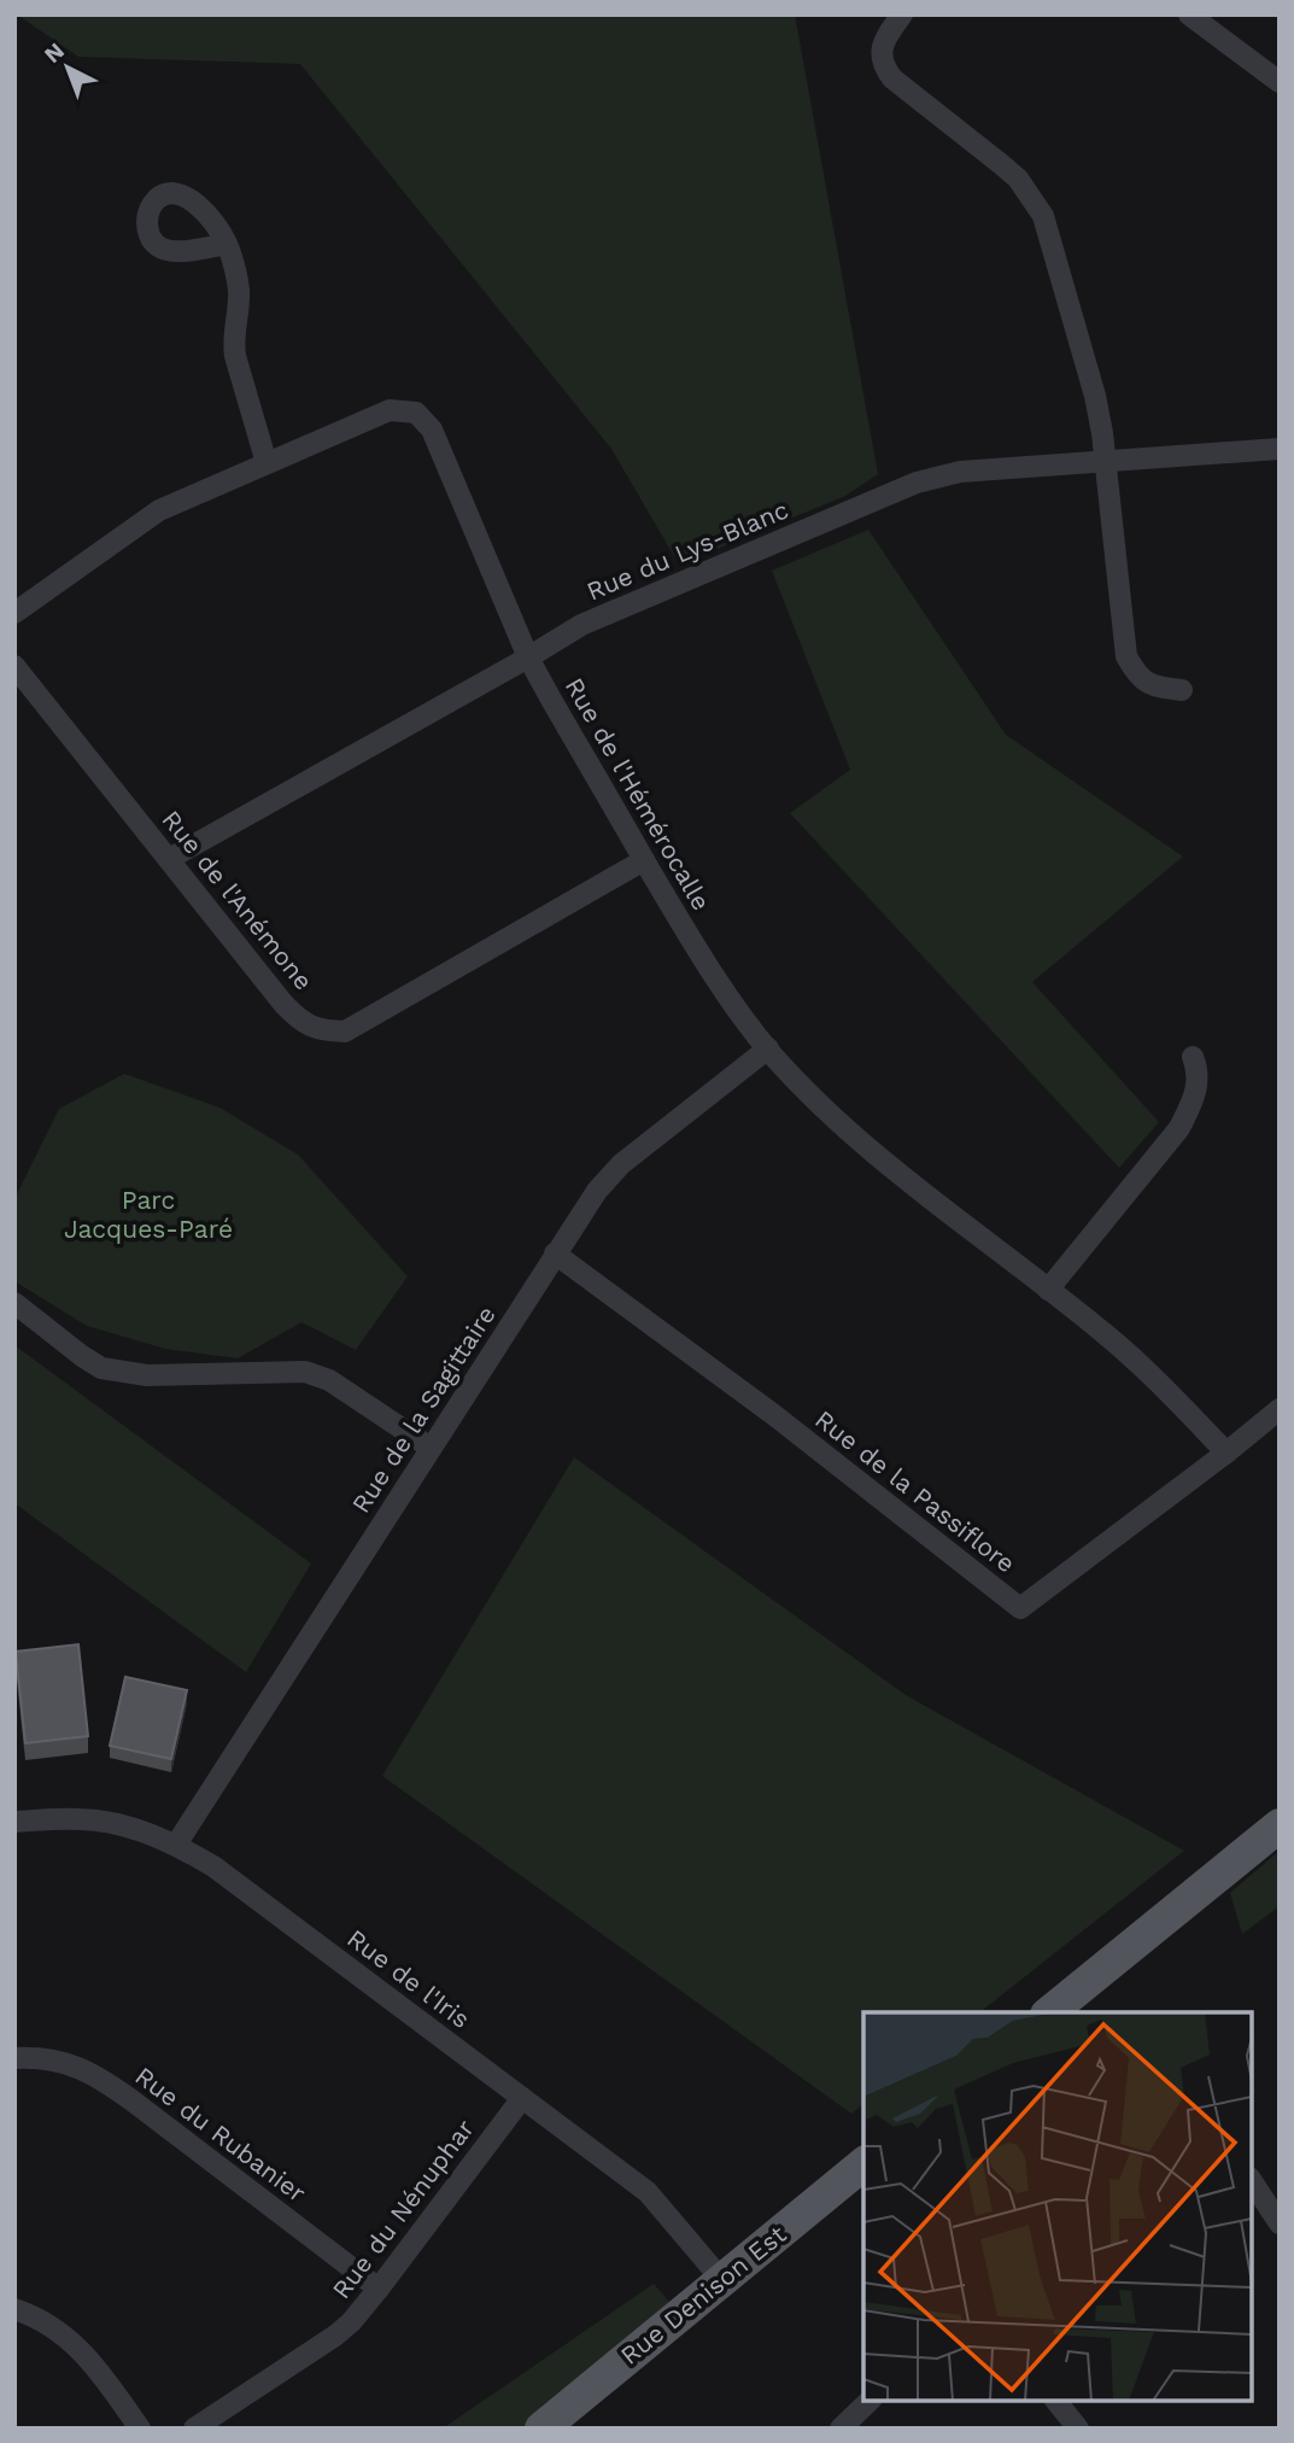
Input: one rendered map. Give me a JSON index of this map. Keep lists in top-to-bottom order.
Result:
{
  "streets": {
    "main road": ["Rue Denison Est"],
    "street": [
      "Rue du Lys-Blanc",
      "Rue de l'Hémérocalle",
      "Rue de l'Anémone",
      "Rue de la Sagittaire",
      "Rue de la Passiflore",
      "Rue de l'Iris",
      "Rue du Rubanier",
      "Rue du Nénuphar"
    ]
  },
  "crossings": [
    ["Rue du Lys-Blanc", "Rue de l'Hémérocalle"],
    ["Rue du Lys-Blanc", "Rue de l'Anémone"],
    ["Rue de l'Hémérocalle", "Rue de l'Anémone"],
    ["Rue de l'Hémérocalle", "Rue de la Sagittaire"],
    ["Rue de l'Hémérocalle", "Rue de la Passiflore"],
    ["Rue de la Sagittaire", "Rue de la Passiflore"],
    ["Rue de la Sagittaire", "Rue de l'Iris"],
    ["Rue de l'Iris", "Rue du Nénuphar"],
    ["Rue de l'Iris", "Rue Denison Est"],
    ["Rue du Rubanier", "Rue du Nénuphar"]
  ],
  "parks": ["Parc Jacques-Paré"],
  "north": "top left"
}
